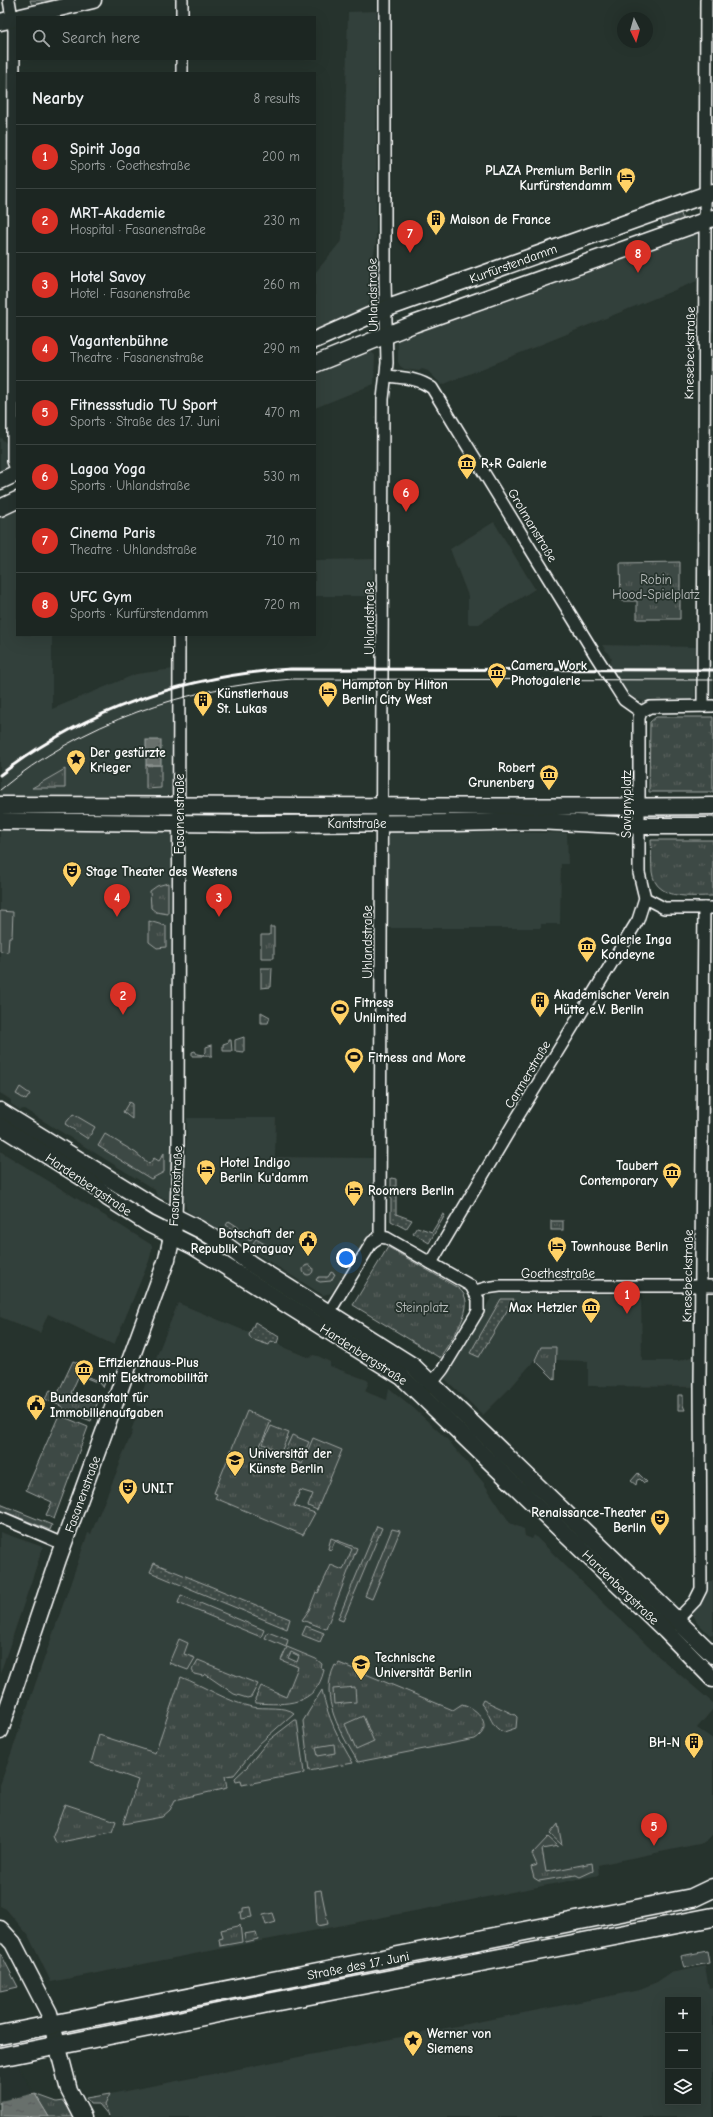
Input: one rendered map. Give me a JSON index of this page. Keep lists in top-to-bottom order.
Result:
{
  "streets": {
    "main road": [
      "Kurfürstendamm",
      "Fasanenstraße",
      "Kantstraße",
      "Hardenbergstraße",
      "Straße des 17. Juni"
    ],
    "street": [
      "Uhlandstraße",
      "Knesebeckstraße",
      "Grolmanstraße",
      "Savignyplatz",
      "Carmerstraße",
      "Goethestraße"
    ]
  },
  "crossings": [
    ["Kurfürstendamm", "Uhlandstraße"],
    ["Kurfürstendamm", "Knesebeckstraße"],
    ["Uhlandstraße", "Grolmanstraße"],
    ["Uhlandstraße", "Kantstraße"],
    ["Knesebeckstraße", "Hardenbergstraße"],
    ["Knesebeckstraße", "Goethestraße"],
    ["Grolmanstraße", "Savignyplatz"],
    ["Savignyplatz", "Kantstraße"],
    ["Savignyplatz", "Carmerstraße"],
    ["Fasanenstraße", "Kantstraße"],
    ["Fasanenstraße", "Hardenbergstraße"]
  ],
  "parks": ["Robin Hood-Spielplatz", "Steinplatz"],
  "places": {
    "hotel": [
      "PLAZA Premium Berlin Kurfürstendamm",
      "Hampton by Hilton Berlin City West",
      "Hotel Indigo Berlin Ku'damm",
      "Roomers Berlin",
      "Townhouse Berlin"
    ],
    "building": [
      "Maison de France",
      "Künstlerhaus St. Lukas",
      "Akademischer Verein Hütte e.V. Berlin",
      "BH-N"
    ],
    "museum": [
      "R+R Galerie",
      "Camera Work Photogalerie",
      "Robert Grunenberg",
      "Galerie Inga Kondeyne",
      "Taubert Contemporary",
      "Max Hetzler",
      "Effizienzhaus-Plus mit Elektromobilität"
    ],
    "place": ["Der gestürzte Krieger", "Werner von Siemens"],
    "theatre": ["Stage Theater des Westens", "UNI.T", "Renaissance-Theater Berlin"],
    "sports": ["Fitness Unlimited", "Fitness and More"],
    "public building": ["Botschaft der Republik Paraguay", "Bundesanstalt für Immobilienaufgaben"],
    "school or university": ["Universität der Künste Berlin", "Technische Universität Berlin"]
  },
  "north": "bottom",
  "page": {
    "search": "Search here",
    "heading": ["Nearby", "8 results"],
    "list": [
      {
        "mark": "1",
        "name": "Spirit Joga",
        "note": "Sports · Goethestraße",
        "value": "200 m"
      },
      {
        "mark": "2",
        "name": "MRT-Akademie",
        "note": "Hospital · Fasanenstraße",
        "value": "230 m"
      },
      {
        "mark": "3",
        "name": "Hotel Savoy",
        "note": "Hotel · Fasanenstraße",
        "value": "260 m"
      },
      {
        "mark": "4",
        "name": "Vagantenbühne",
        "note": "Theatre · Fasanenstraße",
        "value": "290 m"
      },
      {
        "mark": "5",
        "name": "Fitnessstudio TU Sport",
        "note": "Sports · Straße des 17. Juni",
        "value": "470 m"
      },
      {
        "mark": "6",
        "name": "Lagoa Yoga",
        "note": "Sports · Uhlandstraße",
        "value": "530 m"
      },
      {
        "mark": "7",
        "name": "Cinema Paris",
        "note": "Theatre · Uhlandstraße",
        "value": "710 m"
      },
      {
        "mark": "8",
        "name": "UFC Gym",
        "note": "Sports · Kurfürstendamm",
        "value": "720 m"
      }
    ],
    "pins": [
      "7",
      "8",
      "6",
      "3",
      "4",
      "2",
      "1",
      "5"
    ],
    "map_buttons": ["+", "−"]
  }
}
